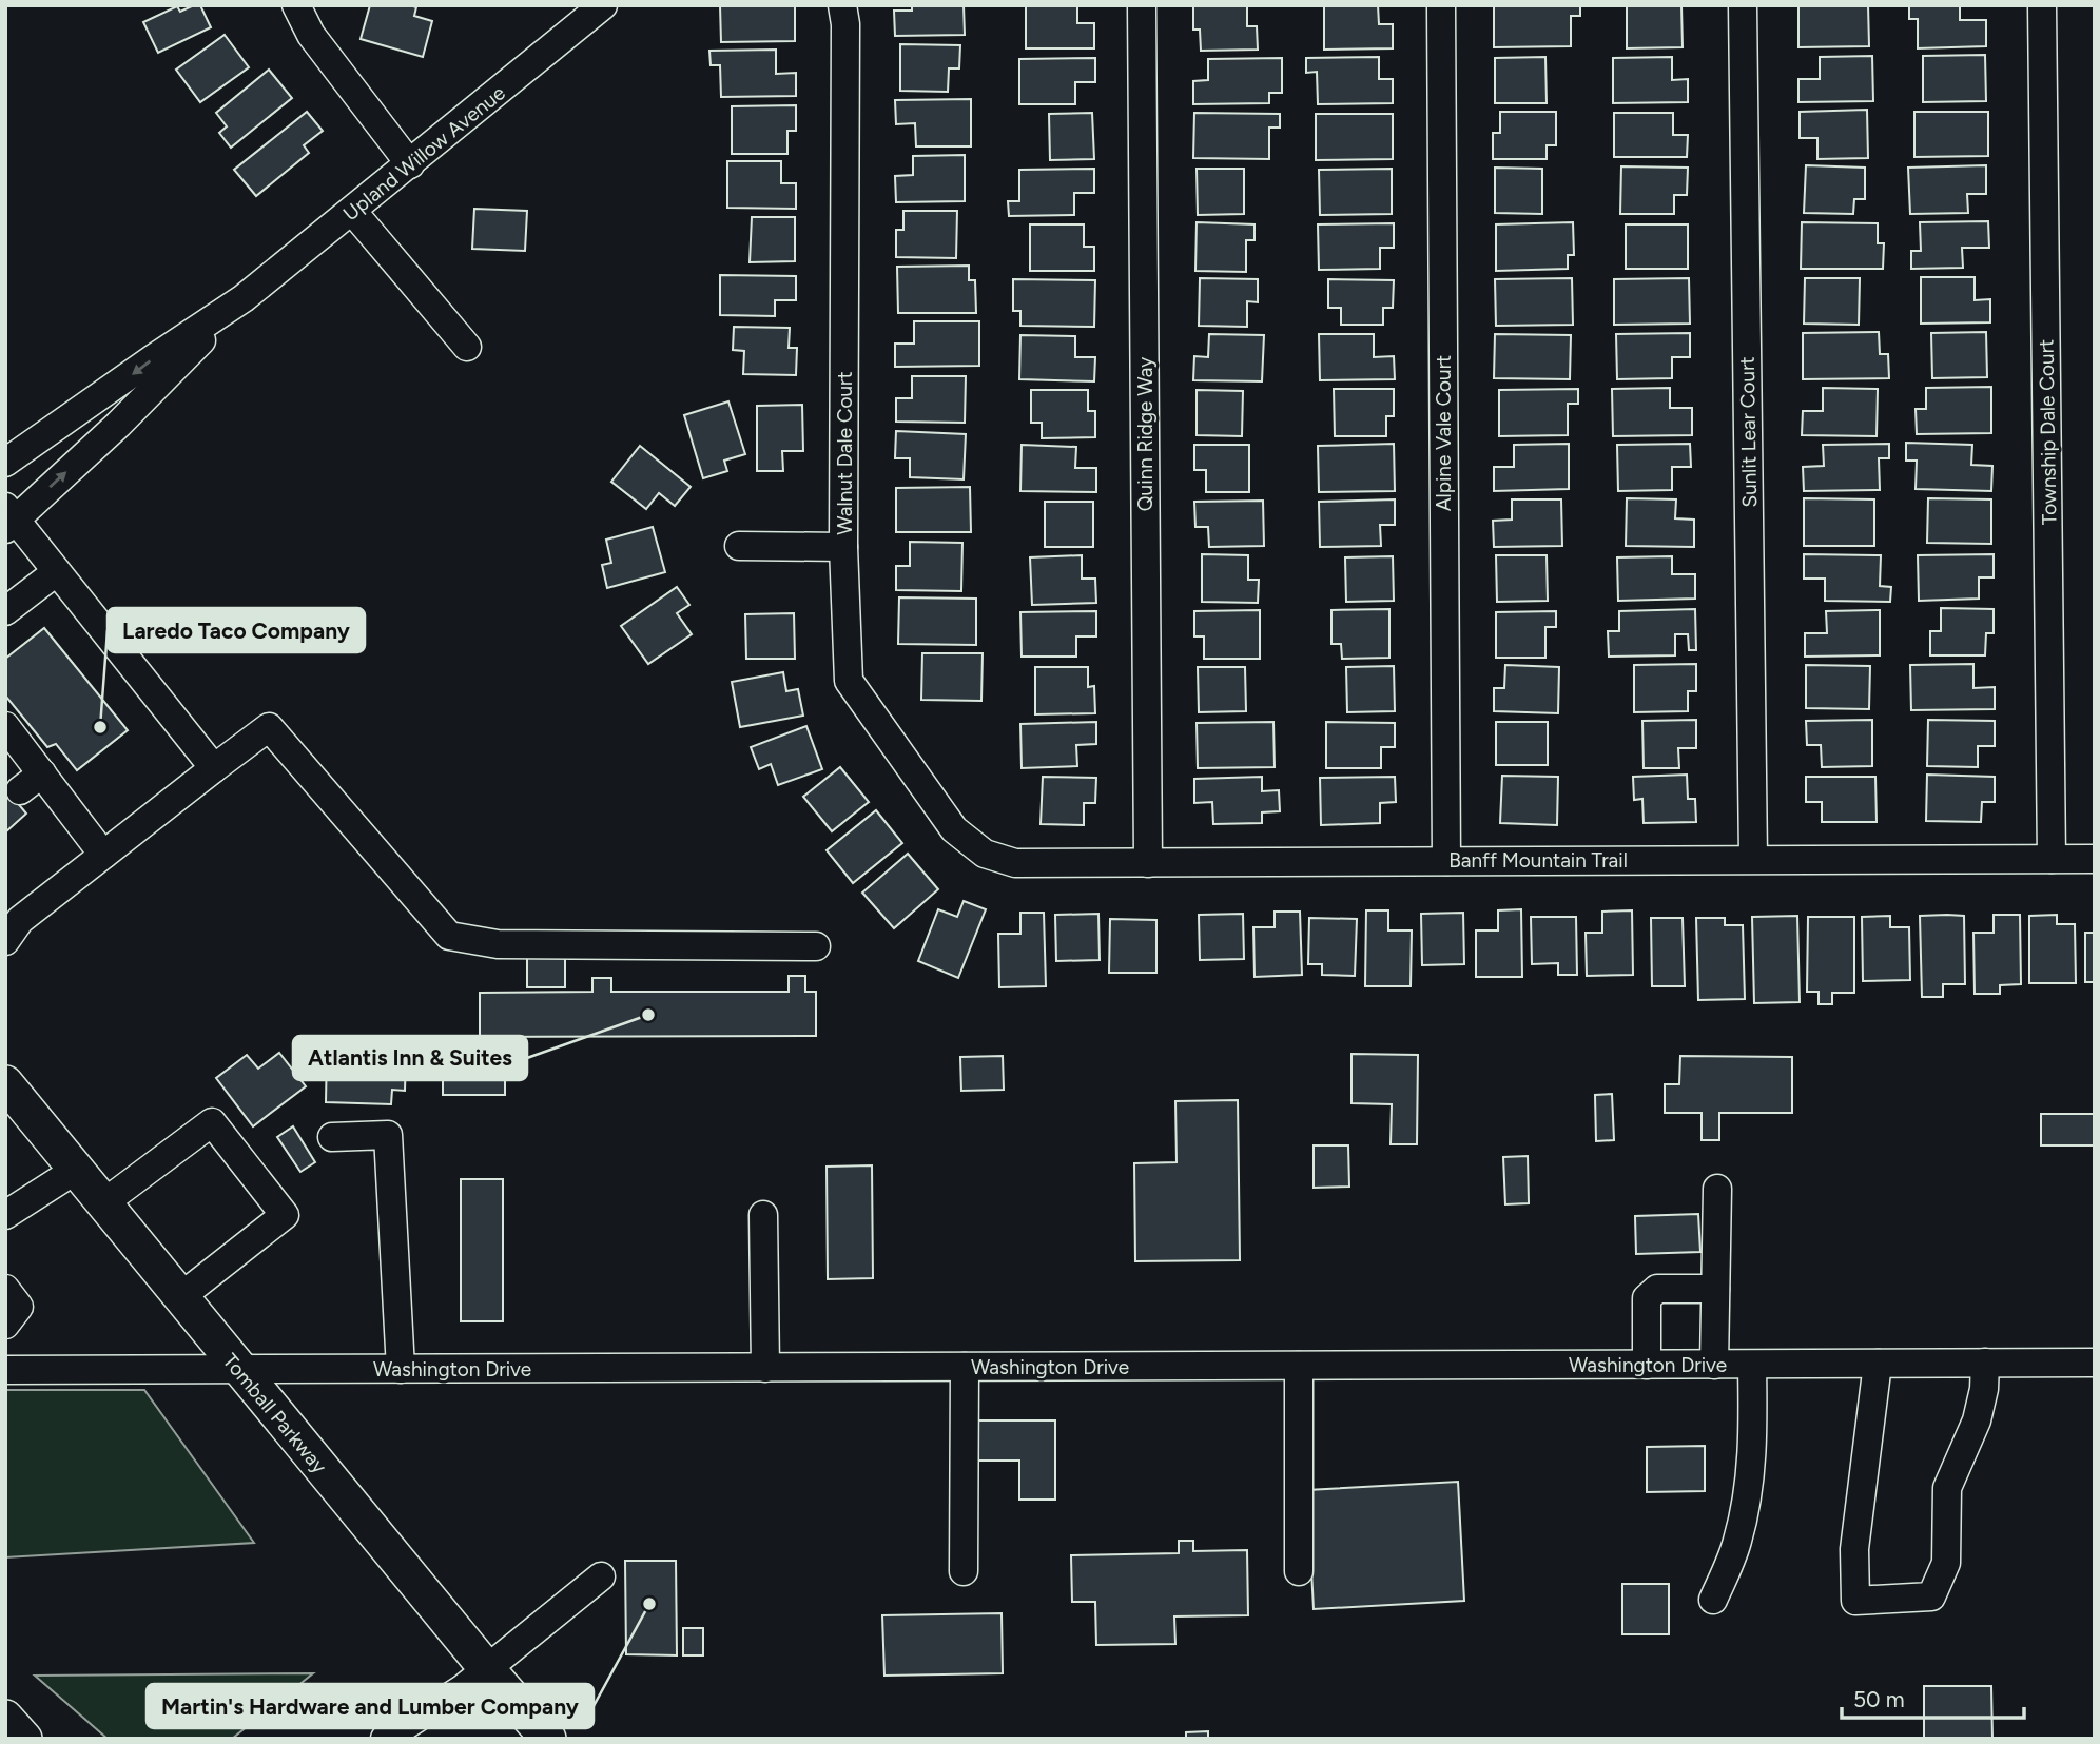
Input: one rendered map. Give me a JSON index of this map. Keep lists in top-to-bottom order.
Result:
{
  "streets": {
    "main road": ["Tomball Parkway"],
    "street": [
      "Upland Willow Avenue",
      "Sunlit Lear Court",
      "Township Dale Court",
      "Alpine Vale Court",
      "Quinn Ridge Way",
      "Walnut Dale Court",
      "Banff Mountain Trail",
      "Washington Drive"
    ]
  },
  "crossings": [
    ["Sunlit Lear Court", "Banff Mountain Trail"],
    ["Township Dale Court", "Banff Mountain Trail"],
    ["Alpine Vale Court", "Banff Mountain Trail"],
    ["Quinn Ridge Way", "Banff Mountain Trail"],
    ["Walnut Dale Court", "Banff Mountain Trail"],
    ["Washington Drive", "Tomball Parkway"]
  ],
  "places": ["Laredo Taco Company", "Atlantis Inn & Suites", "Martin's Hardware and Lumber Company"],
  "scale_bar": "50 m"
}
